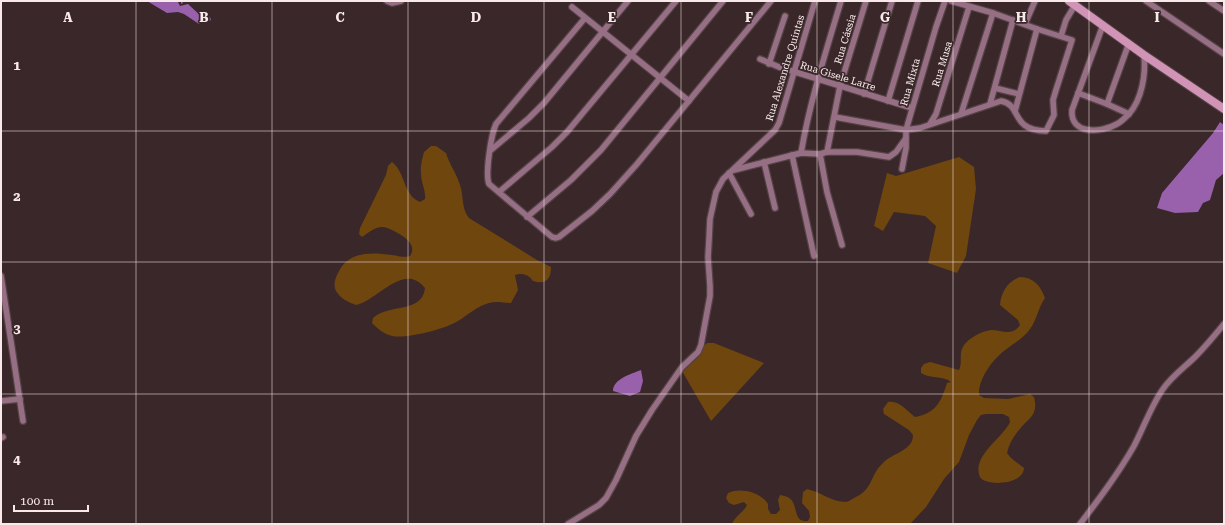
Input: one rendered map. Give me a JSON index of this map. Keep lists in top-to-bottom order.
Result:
{
  "streets": {
    "street": [
      "Rua Cássia",
      "Rua Musa",
      "Rua Alexandre Quintas",
      "Rua Gisele Larre",
      "Rua Mixta"
    ]
  },
  "crossings": [
    ["Rua Cássia", "Rua Gisele Larre"],
    ["Rua Alexandre Quintas", "Rua Gisele Larre"],
    ["Rua Gisele Larre", "Rua Mixta"]
  ],
  "scale_bar": "100 m",
  "grid": {
    "columns": [
      "A",
      "B",
      "C",
      "D",
      "E",
      "F",
      "G",
      "H",
      "I"
    ],
    "rows": [
      "1",
      "2",
      "3",
      "4"
    ]
  }
}
